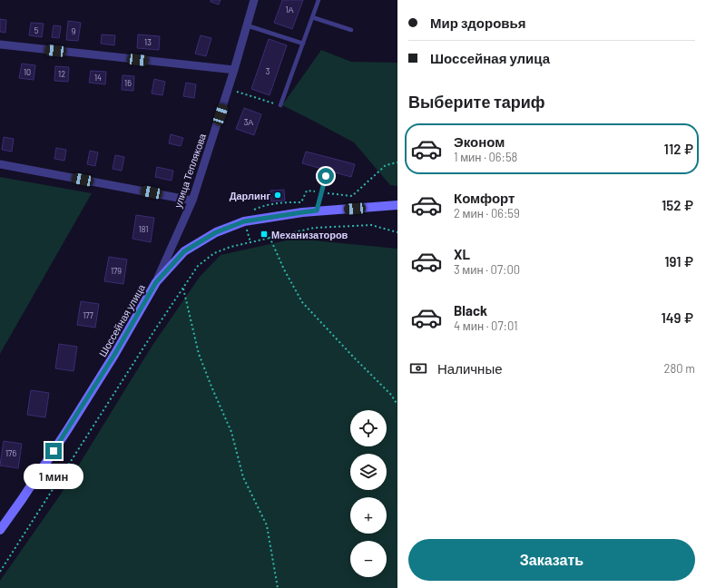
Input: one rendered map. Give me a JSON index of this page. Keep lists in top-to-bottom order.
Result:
{
  "streets": {
    "main road": ["Шоссейная улица"],
    "street": ["улица Теплякова"]
  },
  "crossings": [
    ["улица Теплякова", "Шоссейная улица"]
  ],
  "places": {
    "other": ["Дарлинг"],
    "transit": ["Механизаторов"]
  },
  "house_numbers": [
    "1А",
    "5",
    "9",
    "13",
    "3",
    "10",
    "12",
    "14",
    "16",
    "3А",
    "181",
    "179",
    "177",
    "176"
  ],
  "page": {
    "banner": ["Мир здоровья", "Шоссейная улица"],
    "heading": "Выберите тариф",
    "list": [
      {
        "name": "Эконом",
        "note": "1 мин · 06:58",
        "value": "112 ₽"
      },
      {
        "name": "Комфорт",
        "note": "2 мин · 06:59",
        "value": "152 ₽"
      },
      {
        "name": "XL",
        "note": "3 мин · 07:00",
        "value": "191 ₽"
      },
      {
        "name": "Black",
        "note": "4 мин · 07:01",
        "value": "149 ₽"
      }
    ],
    "pay": ["Наличные", "280 m"],
    "map_buttons": ["+", "−"],
    "bubble": "1 мин",
    "buttons": "Заказать"
  }
}
